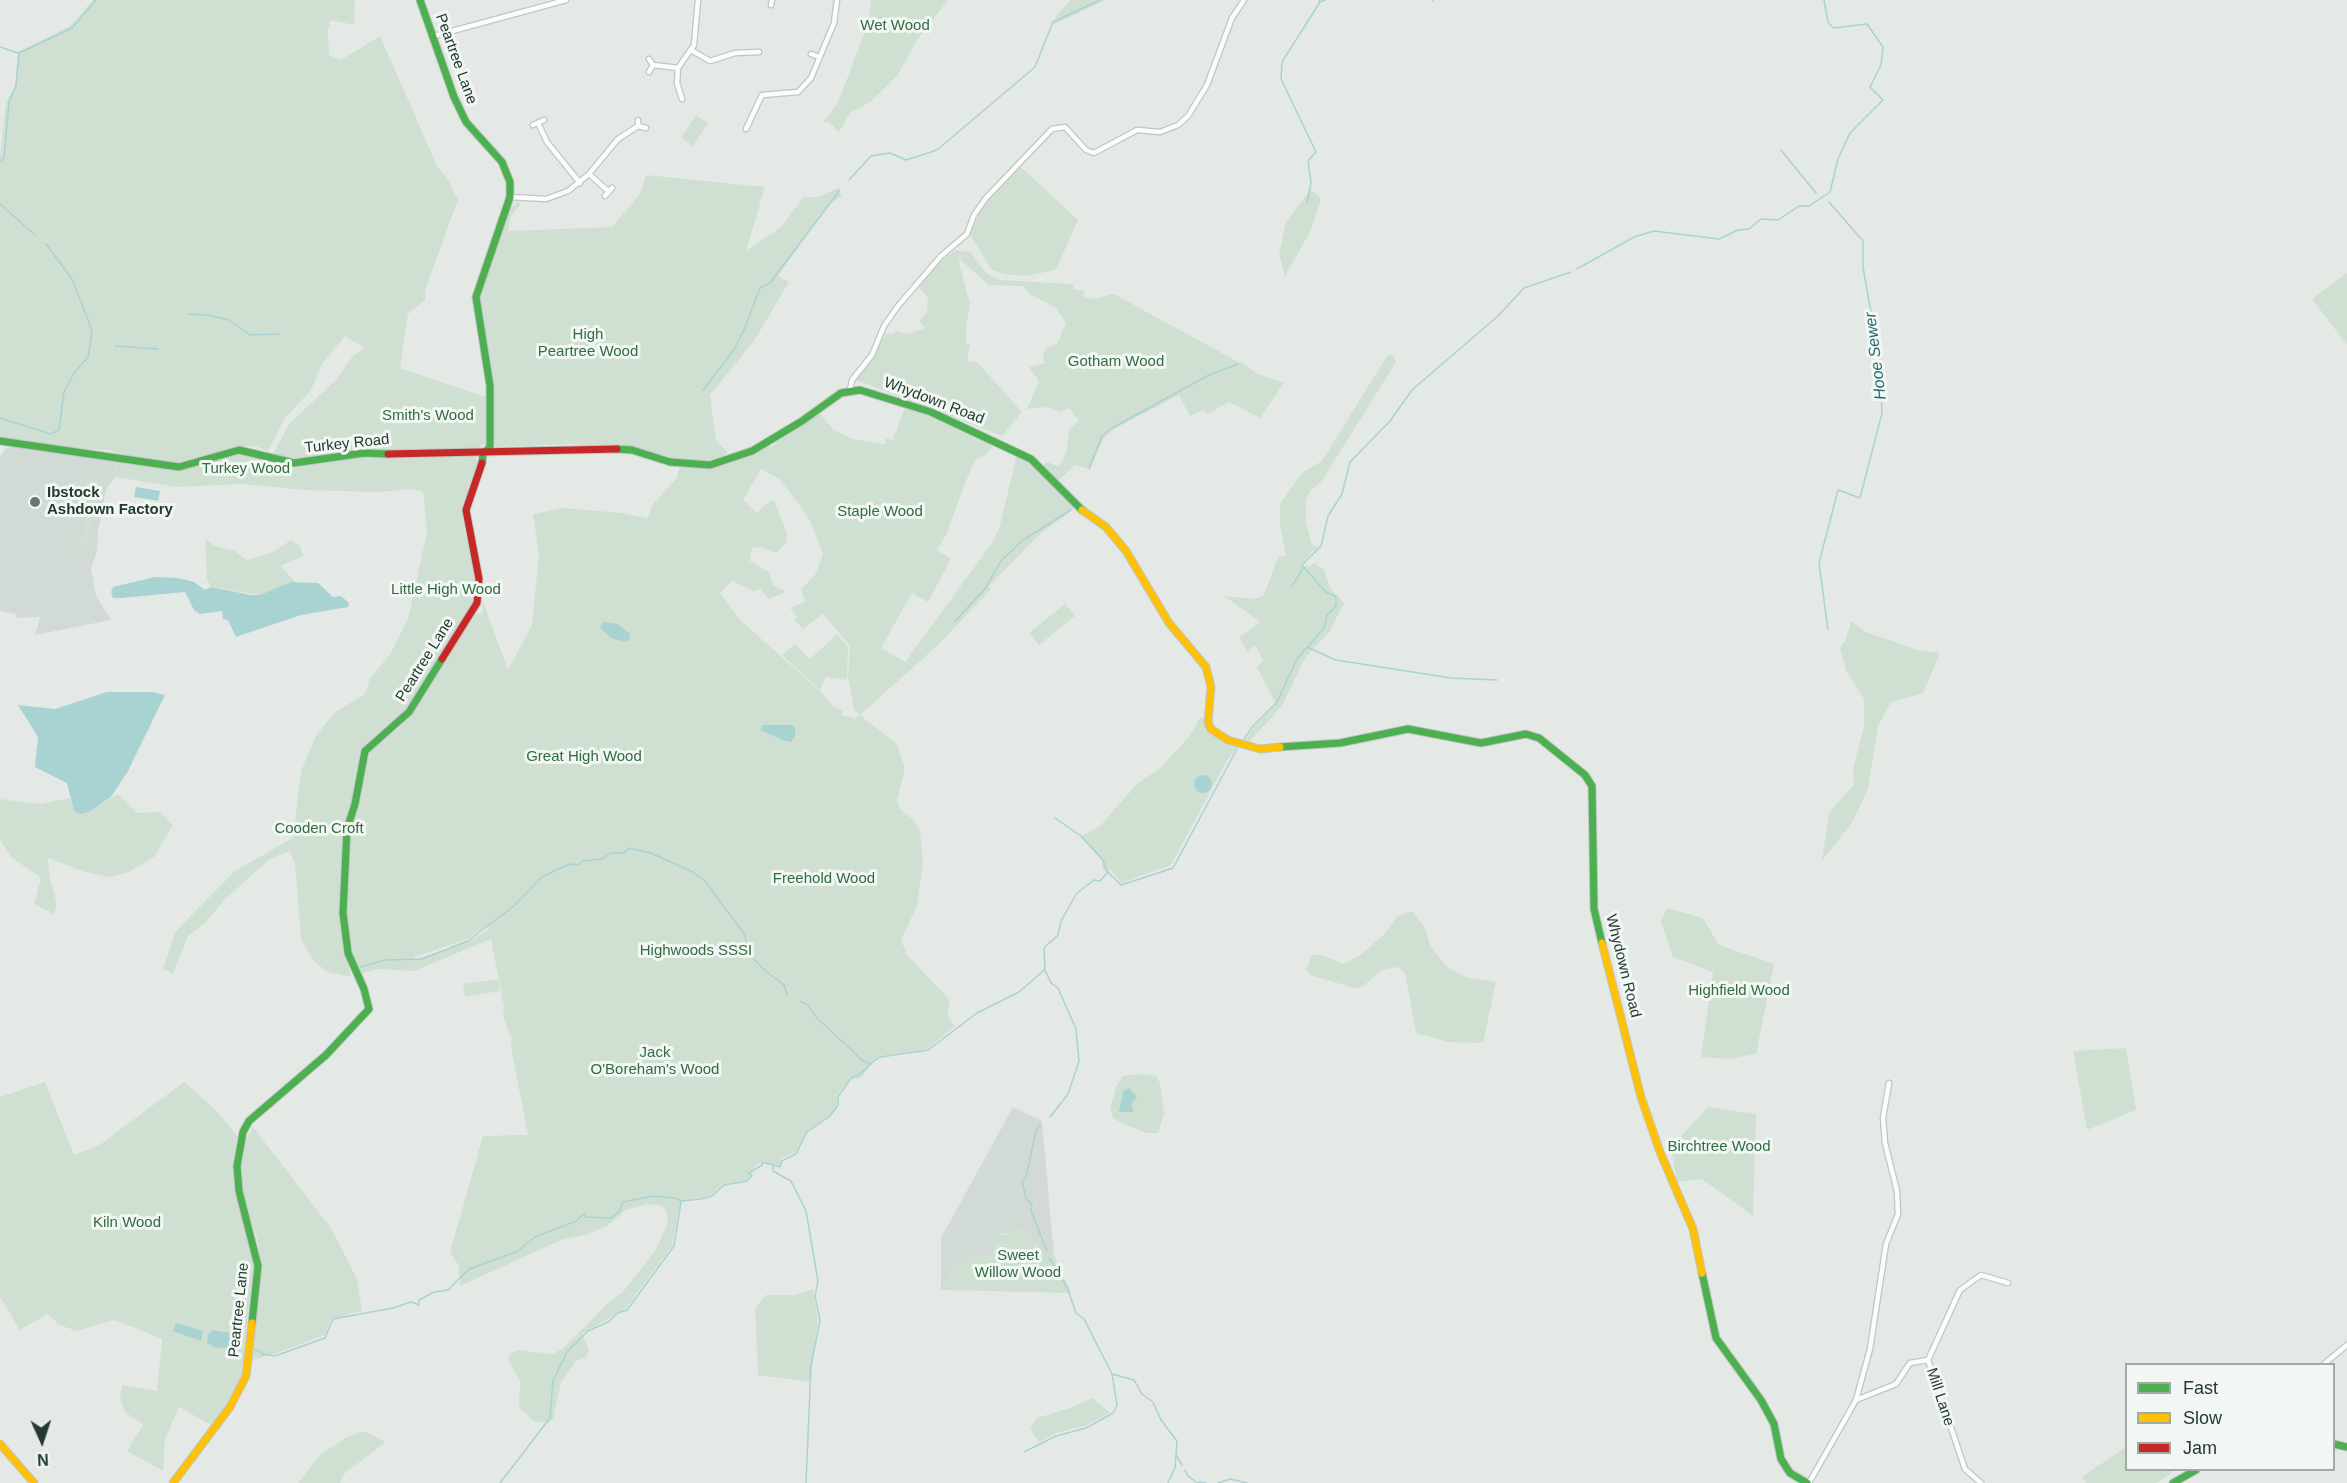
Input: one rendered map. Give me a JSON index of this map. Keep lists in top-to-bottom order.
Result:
{
  "streets": {
    "street": [
      "Peartree Lane",
      "Whydown Road",
      "Turkey Road",
      "Mill Lane"
    ]
  },
  "crossings": [
    ["Peartree Lane", "Turkey Road"]
  ],
  "water": ["Hooe Sewer"],
  "parks": [
    "Wet Wood",
    "High Peartree Wood",
    "Gotham Wood",
    "Smith's Wood",
    "Turkey Wood",
    "Staple Wood",
    "Little High Wood",
    "Great High Wood",
    "Cooden Croft",
    "Freehold Wood",
    "Highwoods SSSI",
    "Highfield Wood",
    "Jack O'Boreham's Wood",
    "Birchtree Wood",
    "Kiln Wood",
    "Sweet Willow Wood"
  ],
  "places": ["Ibstock Ashdown Factory"],
  "legend": ["Fast", "Slow", "Jam"],
  "north": "bottom"
}
